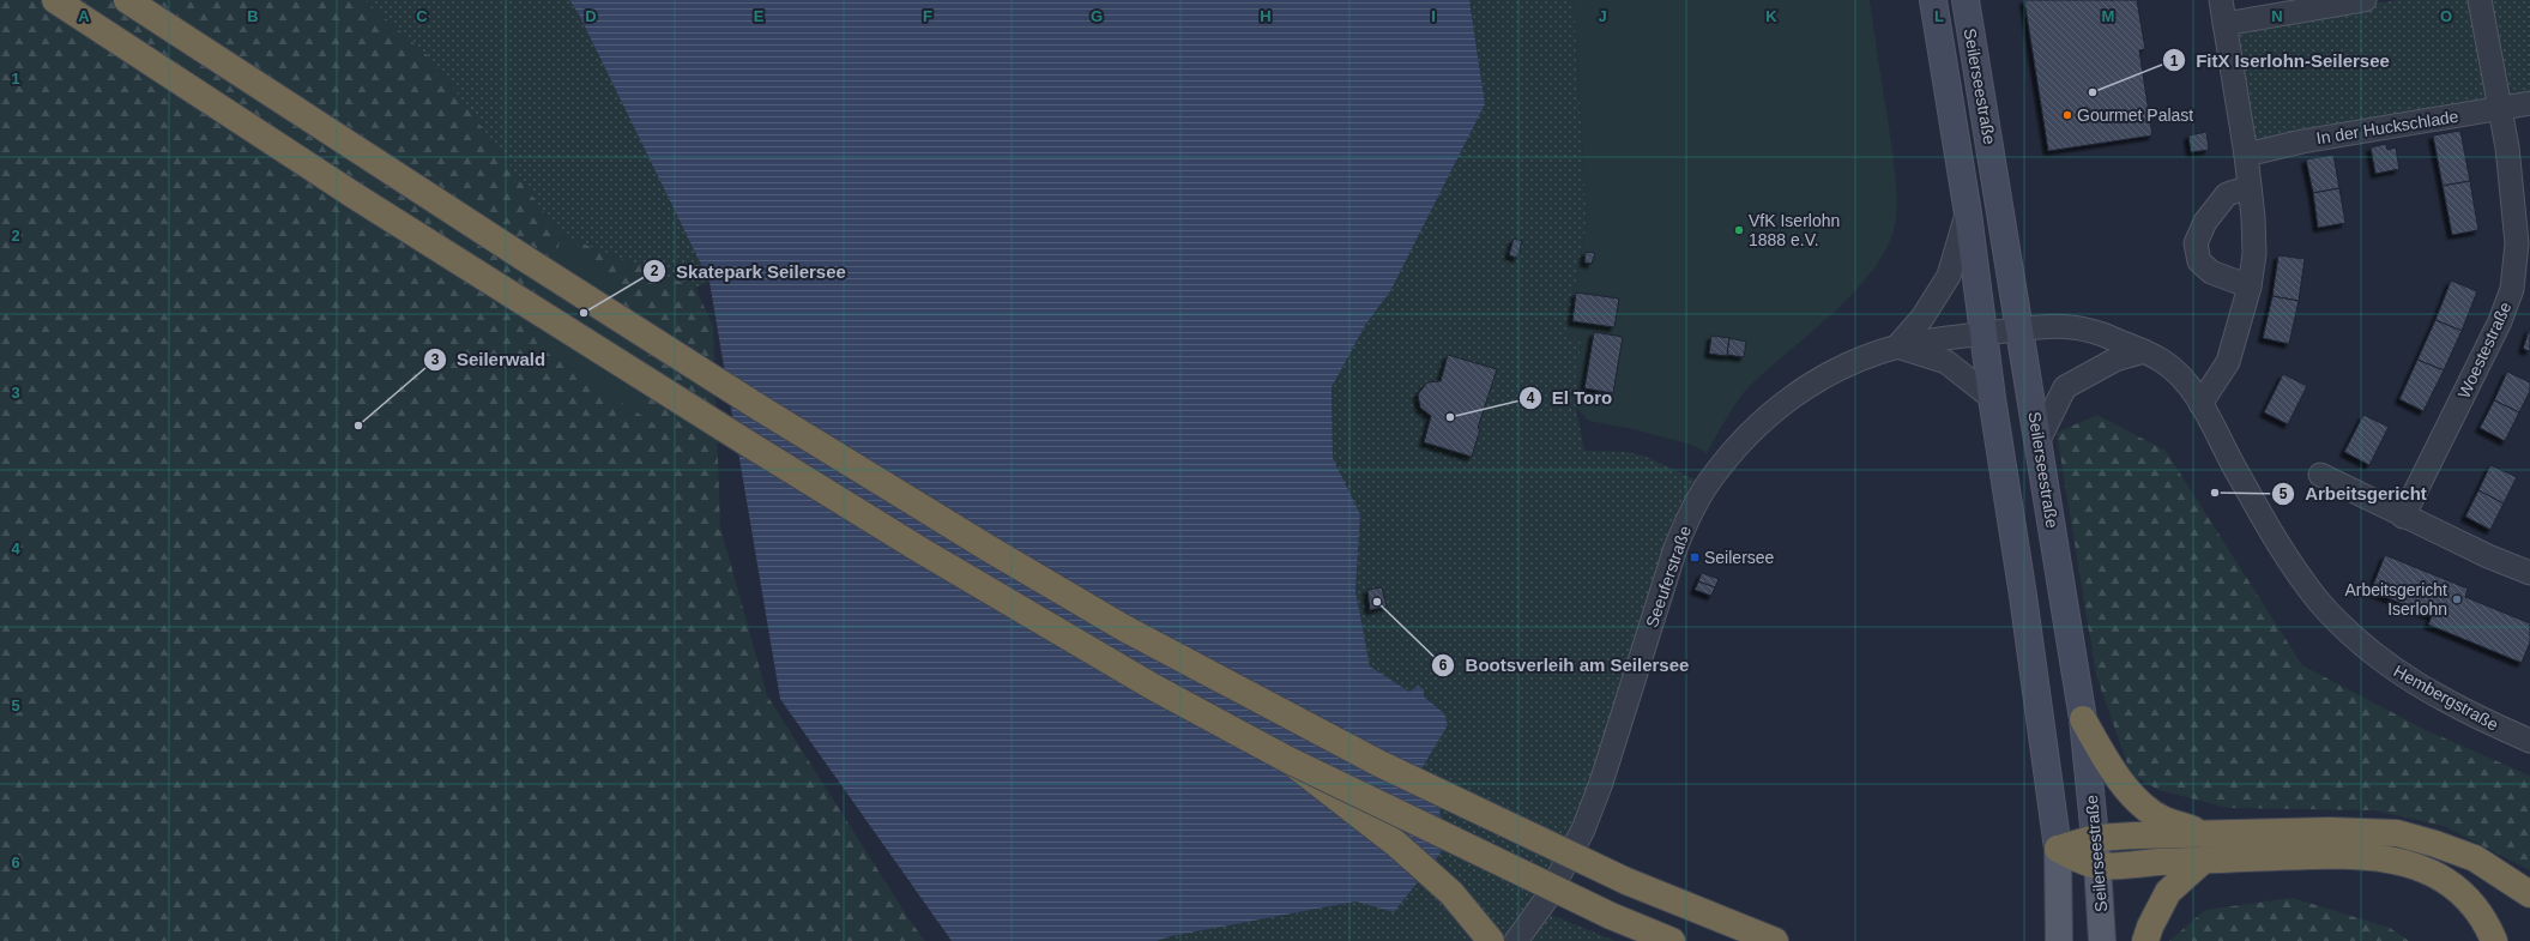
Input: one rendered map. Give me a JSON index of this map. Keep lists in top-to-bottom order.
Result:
{
  "streets": {
    "main road": ["Seilerseestraße"],
    "street": [
      "In der Huckschlade",
      "Woestestraße",
      "Seeuferstraße",
      "Hembergstraße"
    ]
  },
  "crossings": [
    ["Seilerseestraße", "Seeuferstraße"],
    ["Seilerseestraße", "Hembergstraße"],
    ["In der Huckschlade", "Woestestraße"],
    ["Seeuferstraße", "Hembergstraße"]
  ],
  "places": {
    "other": [
      "FitX Iserlohn-Seilersee",
      "Gourmet Palast",
      "VfK Iserlohn 1888 e.V.",
      "Skatepark Seilersee",
      "El Toro",
      "Seilerwald",
      "Arbeitsgericht",
      "Arbeitsgericht Iserlohn",
      "Bootsverleih am Seilersee"
    ],
    "transit": ["Seilersee"]
  },
  "grid": {
    "columns": [
      "A",
      "B",
      "C",
      "D",
      "E",
      "F",
      "G",
      "H",
      "I",
      "J",
      "K",
      "L",
      "M",
      "N",
      "O"
    ],
    "rows": [
      "1",
      "2",
      "3",
      "4",
      "5",
      "6"
    ]
  }
}
